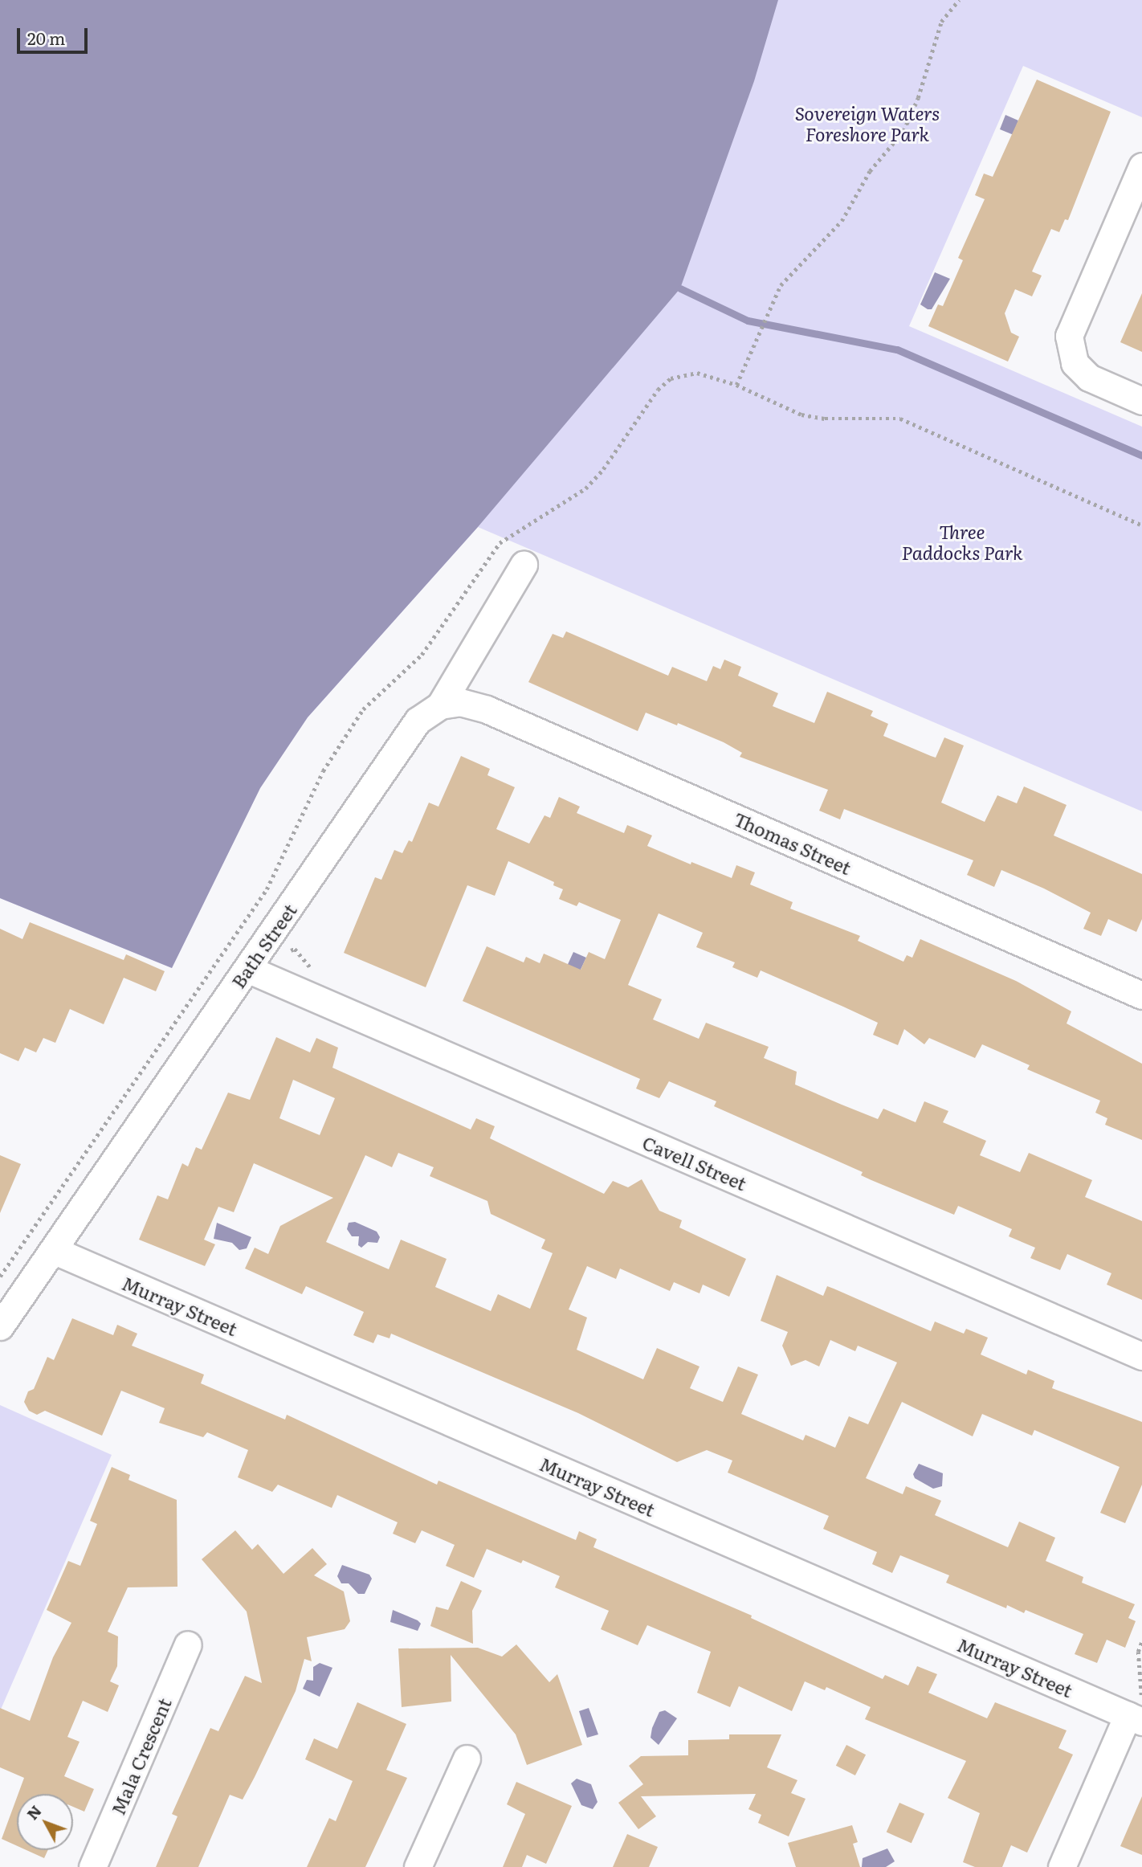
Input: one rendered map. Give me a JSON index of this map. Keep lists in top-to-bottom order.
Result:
{
  "streets": {
    "street": [
      "Thomas Street",
      "Bath Street",
      "Cavell Street",
      "Murray Street",
      "Mala Crescent"
    ]
  },
  "crossings": [
    ["Thomas Street", "Bath Street"],
    ["Bath Street", "Cavell Street"],
    ["Bath Street", "Murray Street"]
  ],
  "parks": ["Sovereign Waters Foreshore Park", "Three Paddocks Park"],
  "scale_bar": "20 m",
  "north": "top left"
}
